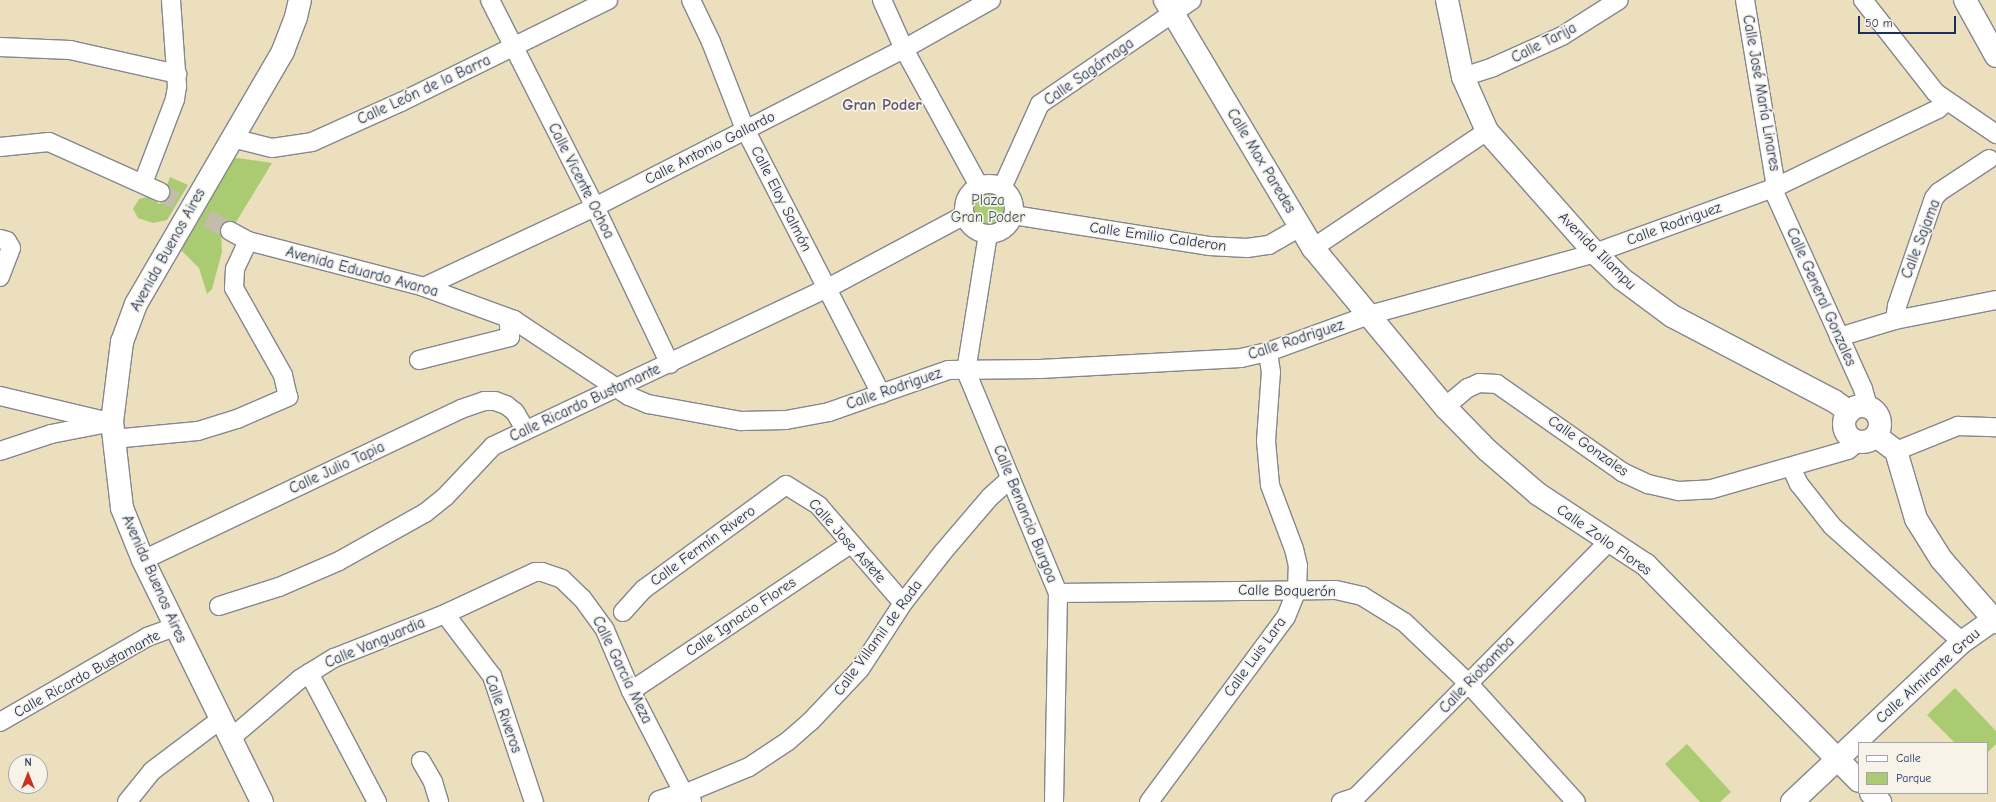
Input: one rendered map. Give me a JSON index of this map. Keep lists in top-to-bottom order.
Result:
{
  "streets": {
    "main road": [
      "Calle Max Paredes",
      "Avenida Buenos Aires",
      "Avenida Illampu",
      "Calle Zoilo Flores",
      "Calle Villamil de Rada",
      "Calle Almirante Grau"
    ],
    "street": [
      "Calle Tarija",
      "Calle Sagárnaga",
      "Calle León de la Barra",
      "Calle José María Linares",
      "Calle Antonio Gallardo",
      "Calle Vicente Ochoa",
      "Calle Eloy Salmón",
      "Calle Rodriguez",
      "Calle Emilio Calderon",
      "Calle Sajama",
      "Avenida Eduardo Avaroa",
      "Calle General Gonzales",
      "Calle Ricardo Bustamante",
      "Calle Gonzales",
      "Calle Julio Tapia",
      "Calle Benancio Burgoa",
      "Calle Jose Astete",
      "Calle Fermín Rivero",
      "Calle Boquerón",
      "Calle Ignacio Flores",
      "Calle Vanguardia",
      "Calle Luis Lara",
      "Calle Garcia Meza",
      "Calle Riobamba",
      "Calle Riveros"
    ]
  },
  "crossings": [
    ["Calle Tarija", "Avenida Illampu"],
    ["Calle Sagárnaga", "Calle Max Paredes"],
    ["Calle Sagárnaga", "Calle Emilio Calderon"],
    ["Calle Sagárnaga", "Calle Ricardo Bustamante"],
    ["Calle León de la Barra", "Calle Vicente Ochoa"],
    ["Calle León de la Barra", "Avenida Buenos Aires"],
    ["Calle José María Linares", "Calle Rodriguez"],
    ["Calle José María Linares", "Calle General Gonzales"],
    ["Calle Antonio Gallardo", "Calle Vicente Ochoa"],
    ["Calle Antonio Gallardo", "Calle Eloy Salmón"],
    ["Calle Antonio Gallardo", "Avenida Eduardo Avaroa"],
    ["Calle Max Paredes", "Calle Rodriguez"],
    ["Calle Max Paredes", "Calle Emilio Calderon"],
    ["Calle Max Paredes", "Calle Zoilo Flores"],
    ["Calle Vicente Ochoa", "Calle Ricardo Bustamante"],
    ["Calle Eloy Salmón", "Calle Rodriguez"],
    ["Calle Eloy Salmón", "Calle Ricardo Bustamante"],
    ["Calle Rodriguez", "Avenida Illampu"],
    ["Calle Rodriguez", "Avenida Eduardo Avaroa"],
    ["Calle Rodriguez", "Calle General Gonzales"],
    ["Calle Rodriguez", "Calle Ricardo Bustamante"],
    ["Calle Rodriguez", "Calle Benancio Burgoa"],
    ["Calle Rodriguez", "Calle Zoilo Flores"],
    ["Calle Rodriguez", "Calle Luis Lara"],
    ["Calle Emilio Calderon", "Calle Ricardo Bustamante"],
    ["Avenida Buenos Aires", "Calle Ricardo Bustamante"],
    ["Avenida Buenos Aires", "Calle Julio Tapia"],
    ["Avenida Buenos Aires", "Calle Vanguardia"],
    ["Avenida Illampu", "Calle General Gonzales"],
    ["Avenida Illampu", "Calle Gonzales"],
    ["Avenida Eduardo Avaroa", "Calle Ricardo Bustamante"],
    ["Calle General Gonzales", "Calle Gonzales"],
    ["Calle Ricardo Bustamante", "Calle Julio Tapia"],
    ["Calle Gonzales", "Calle Zoilo Flores"],
    ["Calle Benancio Burgoa", "Calle Boquerón"],
    ["Calle Benancio Burgoa", "Calle Villamil de Rada"],
    ["Calle Zoilo Flores", "Calle Riobamba"],
    ["Calle Zoilo Flores", "Calle Almirante Grau"],
    ["Calle Jose Astete", "Calle Fermín Rivero"],
    ["Calle Jose Astete", "Calle Ignacio Flores"],
    ["Calle Jose Astete", "Calle Villamil de Rada"],
    ["Calle Boquerón", "Calle Luis Lara"],
    ["Calle Boquerón", "Calle Riobamba"],
    ["Calle Ignacio Flores", "Calle Garcia Meza"],
    ["Calle Villamil de Rada", "Calle Garcia Meza"],
    ["Calle Vanguardia", "Calle Garcia Meza"],
    ["Calle Vanguardia", "Calle Riveros"]
  ],
  "districts": ["Gran Poder"],
  "parks": ["Plaza Gran Poder"],
  "legend": ["Calle", "Parque"],
  "scale_bar": "50 m",
  "north": "top"
}
